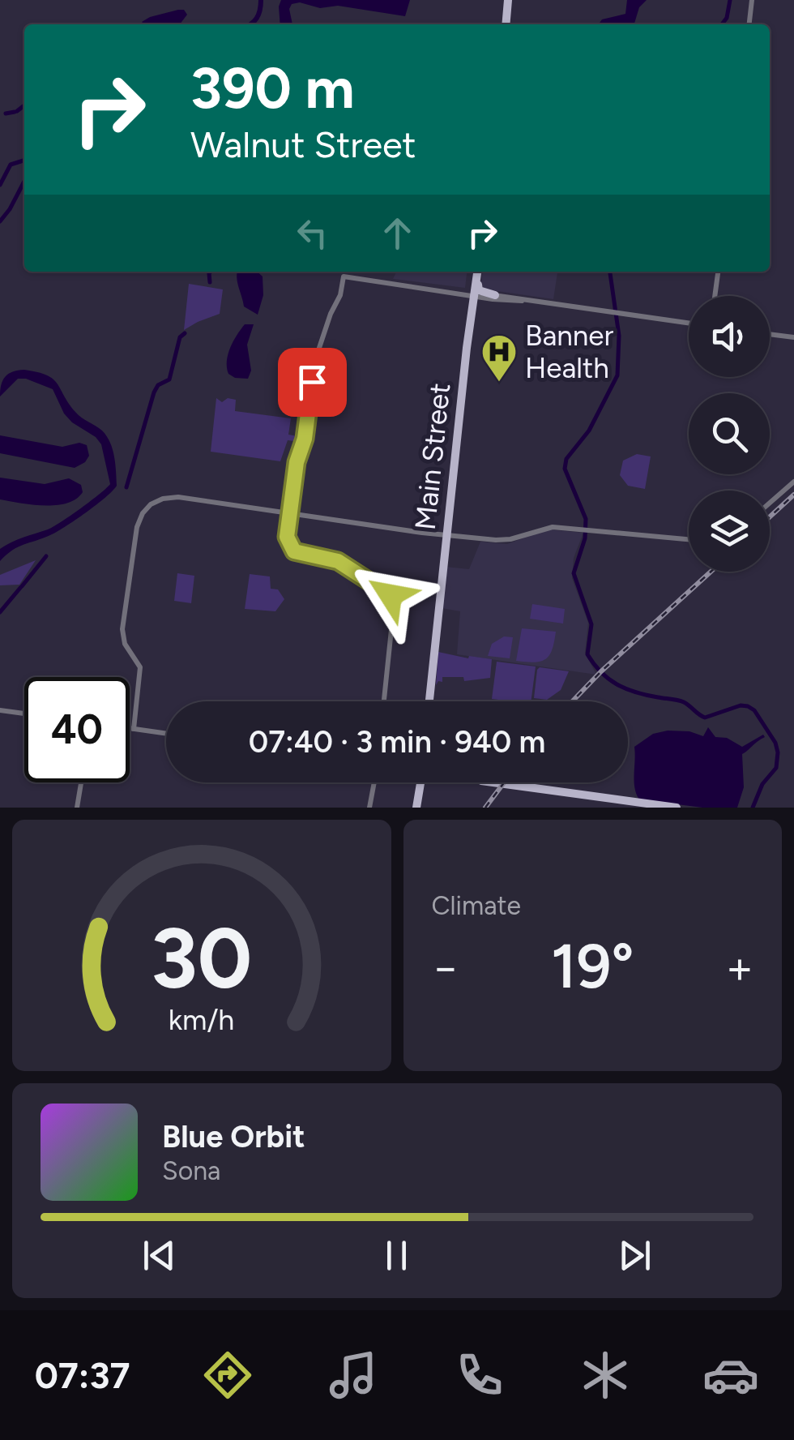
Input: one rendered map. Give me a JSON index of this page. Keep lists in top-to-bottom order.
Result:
{
  "streets": {
    "main road": ["Main Street"]
  },
  "places": {
    "hospital": ["Banner Health"]
  },
  "page": {
    "turn": ["390 m", "Walnut Street"],
    "limit": "40",
    "trip": "07:40 · 3 min · 940 m",
    "tile": "Climate",
    "heat": ["−", "19°", "+"],
    "song": ["Blue Orbit", "Sona"],
    "tabs": "07:37",
    "gauge": ["30", "km/h"]
  }
}
